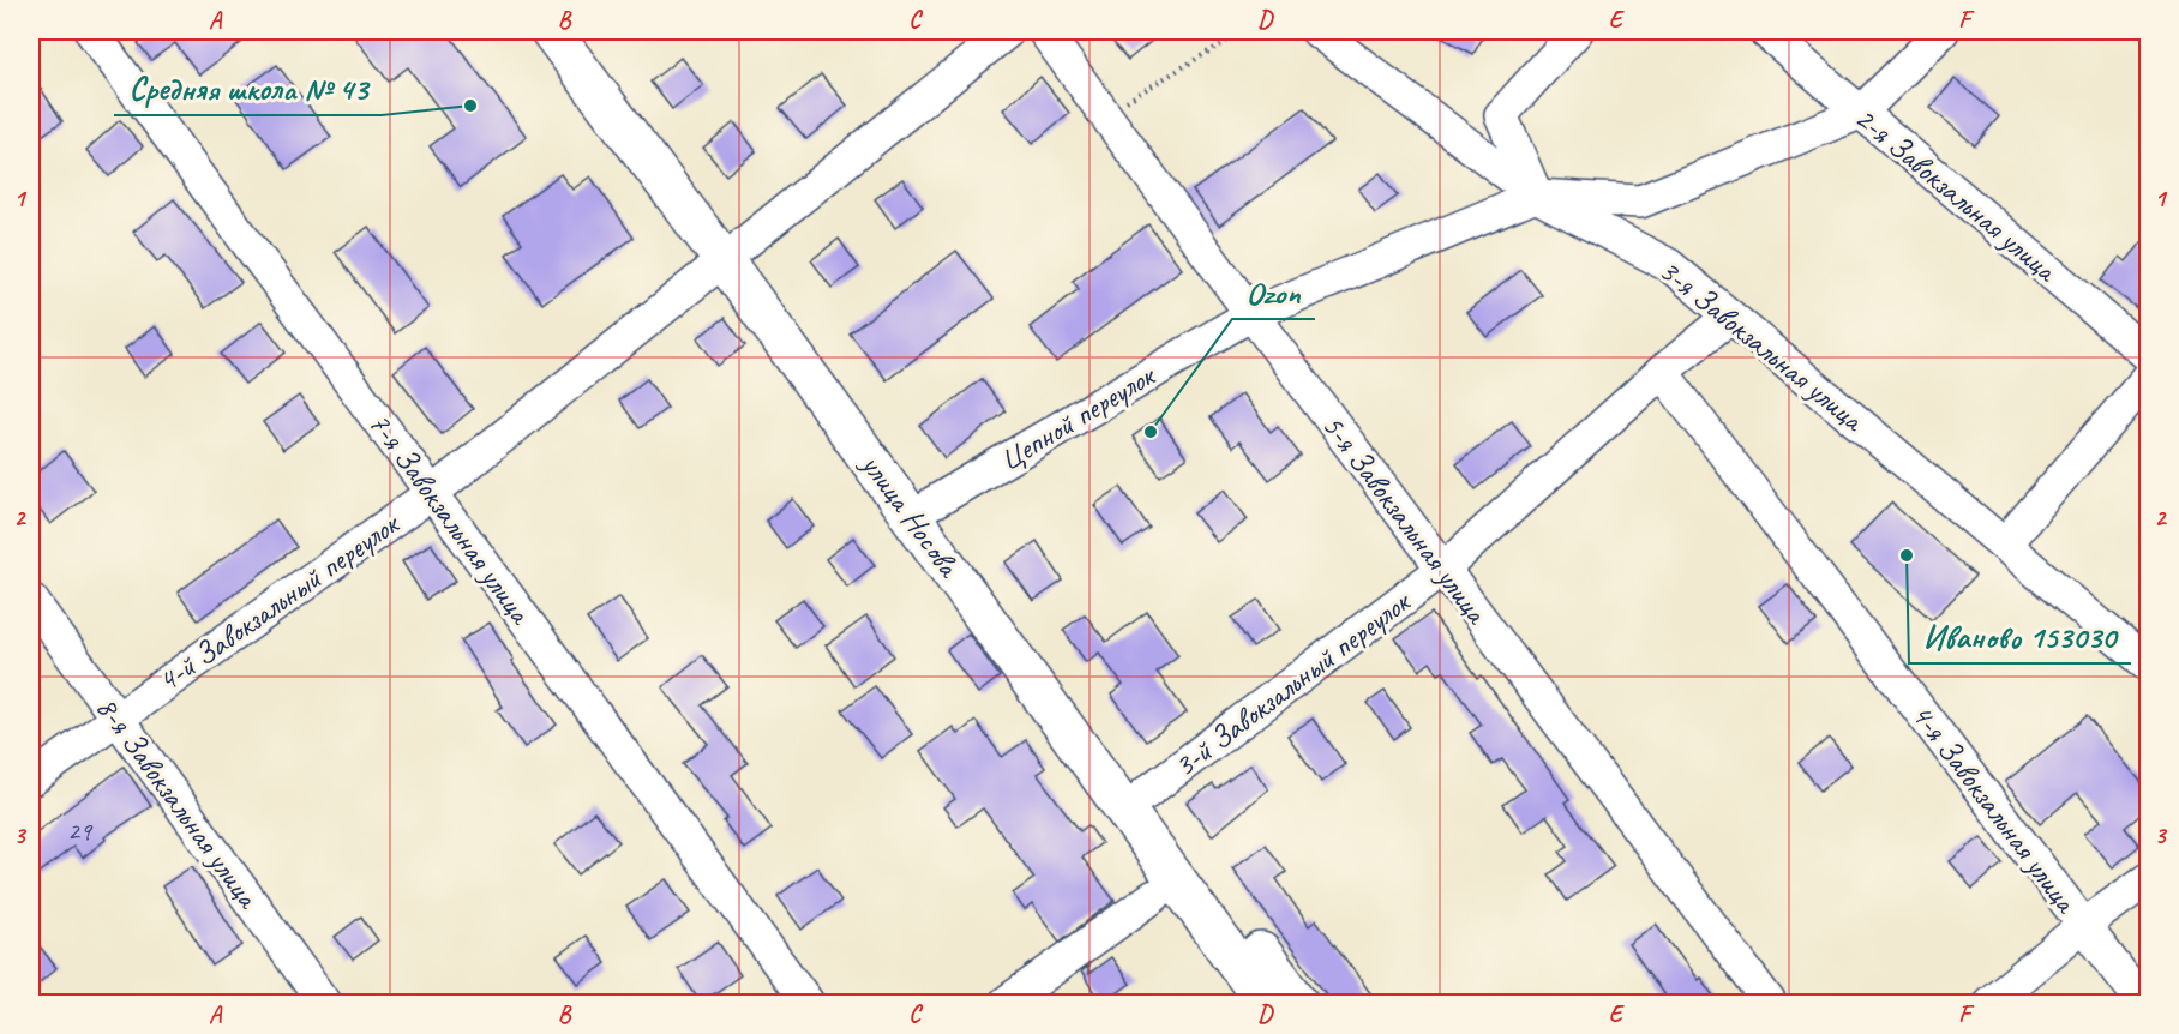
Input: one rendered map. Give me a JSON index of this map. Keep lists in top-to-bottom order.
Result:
{
  "streets": {
    "main road": ["улица Носова"],
    "street": [
      "2-я Завокзальная улица",
      "3-я Завокзальная улица",
      "Цепной переулок",
      "7-я Завокзальная улица",
      "5-я Завокзальная улица",
      "4-й Завокзальный переулок",
      "3-й Завокзальный переулок",
      "8-я Завокзальная улица",
      "4-я Завокзальная улица"
    ]
  },
  "crossings": [
    ["3-я Завокзальная улица", "Цепной переулок"],
    ["3-я Завокзальная улица", "3-й Завокзальный переулок"],
    ["Цепной переулок", "улица Носова"],
    ["Цепной переулок", "5-я Завокзальная улица"],
    ["улица Носова", "4-й Завокзальный переулок"],
    ["улица Носова", "3-й Завокзальный переулок"],
    ["7-я Завокзальная улица", "4-й Завокзальный переулок"],
    ["5-я Завокзальная улица", "3-й Завокзальный переулок"],
    ["4-й Завокзальный переулок", "8-я Завокзальная улица"],
    ["3-й Завокзальный переулок", "4-я Завокзальная улица"]
  ],
  "places": ["Средняя школа № 43", "Ozon", "Иваново 153030"],
  "house_numbers": ["29"],
  "grid": {
    "columns": [
      "A",
      "B",
      "C",
      "D",
      "E",
      "F"
    ],
    "rows": ["1", "2", "3"]
  }
}
